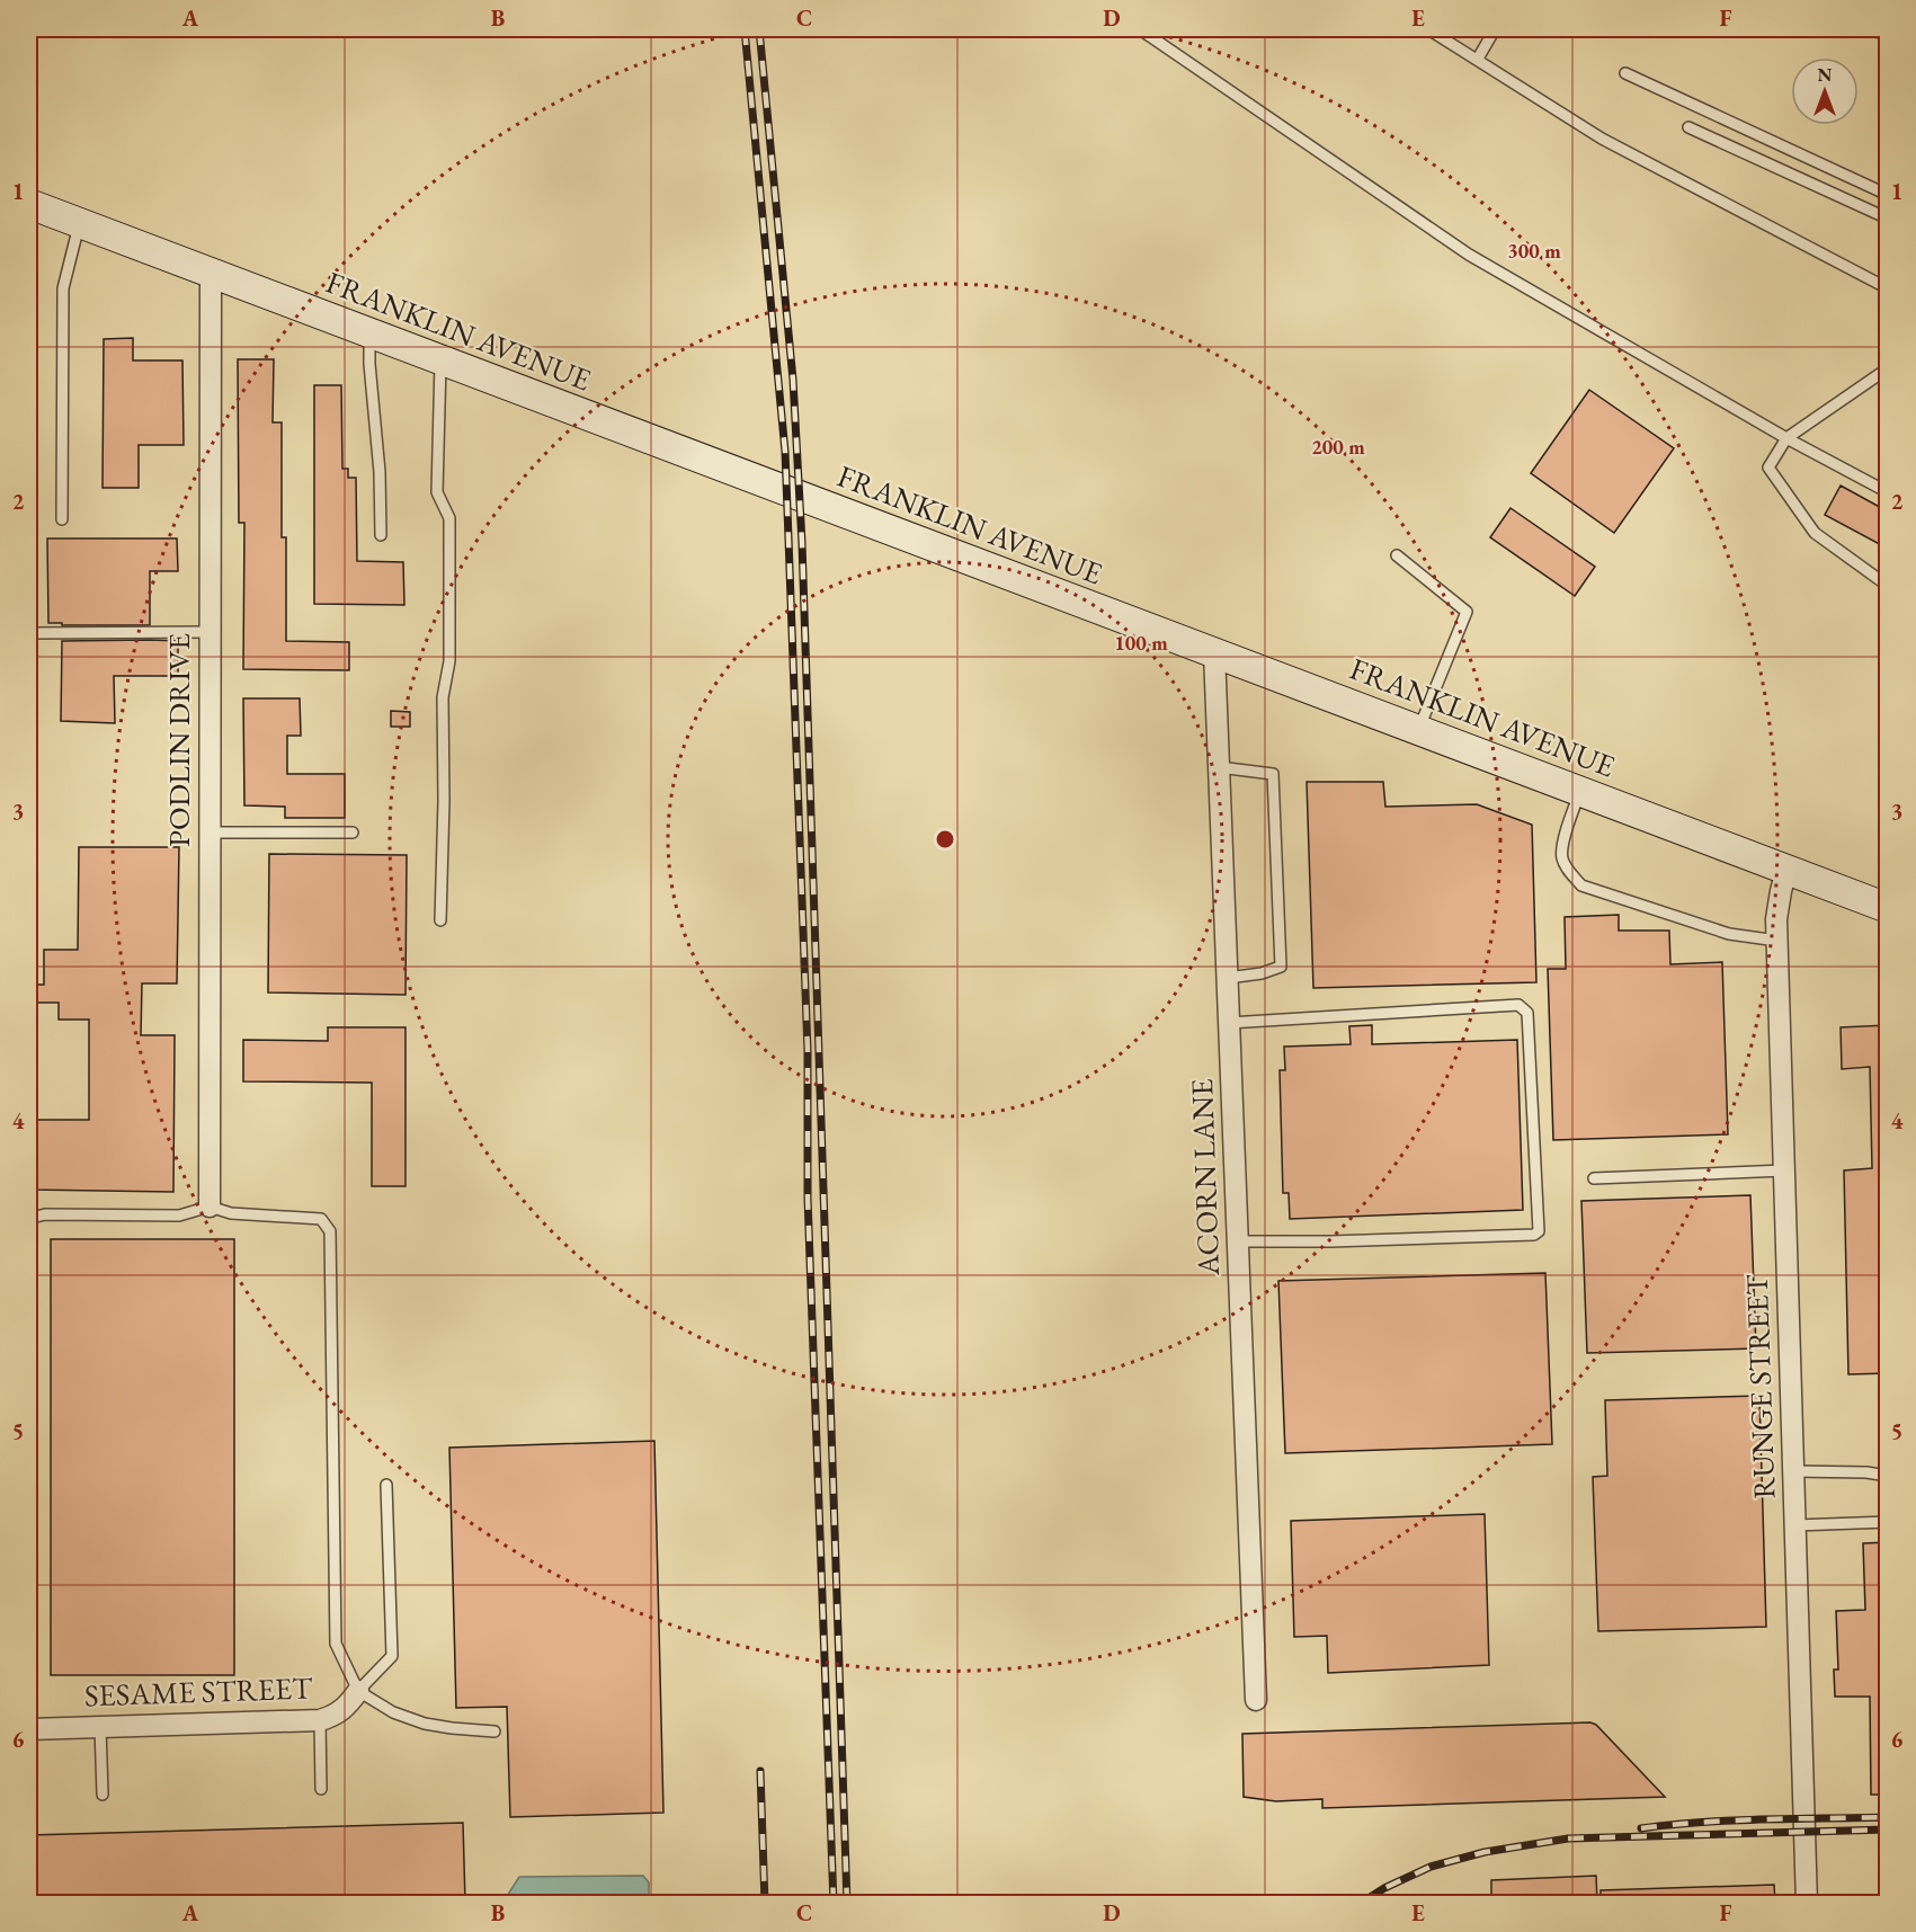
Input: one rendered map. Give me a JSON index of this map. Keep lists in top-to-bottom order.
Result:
{
  "streets": {
    "main road": ["FRANKLIN AVENUE"],
    "street": [
      "PODLIN DRIVE",
      "ACORN LANE",
      "RUNGE STREET",
      "SESAME STREET"
    ]
  },
  "crossings": [
    ["FRANKLIN AVENUE", "PODLIN DRIVE"],
    ["FRANKLIN AVENUE", "ACORN LANE"],
    ["FRANKLIN AVENUE", "RUNGE STREET"]
  ],
  "north": "top",
  "grid": {
    "columns": [
      "A",
      "B",
      "C",
      "D",
      "E",
      "F"
    ],
    "rows": [
      "1",
      "2",
      "3",
      "4",
      "5",
      "6"
    ]
  },
  "rings": ["300 m", "200 m", "100 m"]
}
